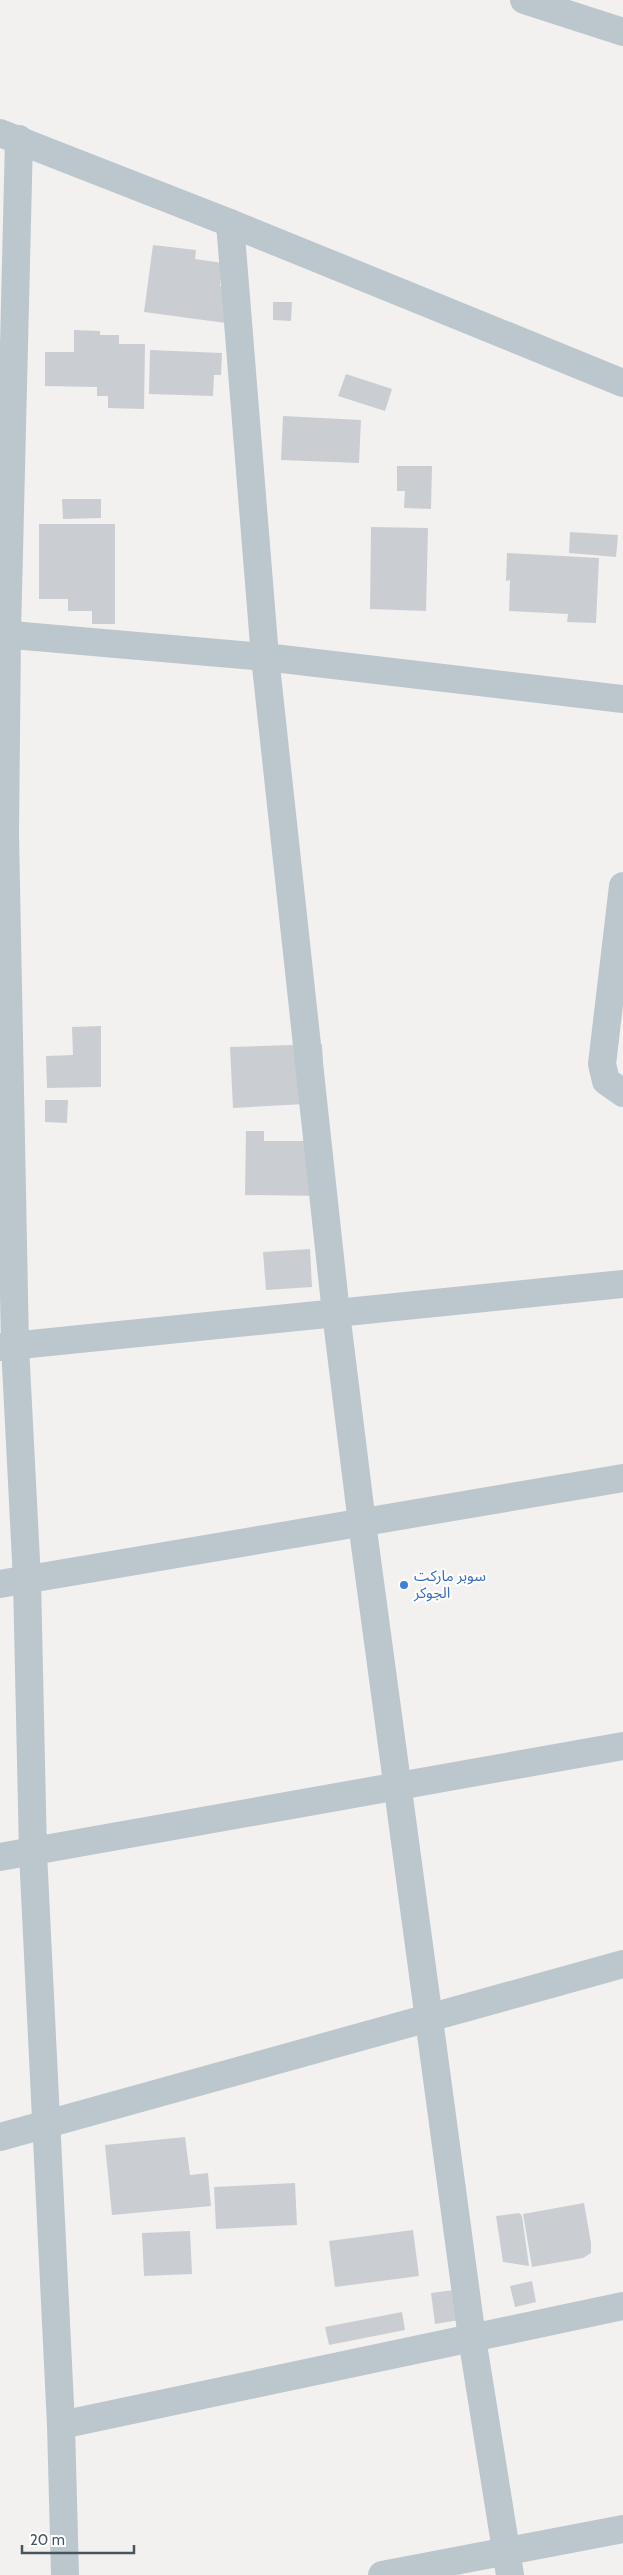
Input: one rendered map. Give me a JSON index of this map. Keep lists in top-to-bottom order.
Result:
{
  "places": ["سوبر ماركت الجوكر"],
  "scale_bar": "20 m"
}
